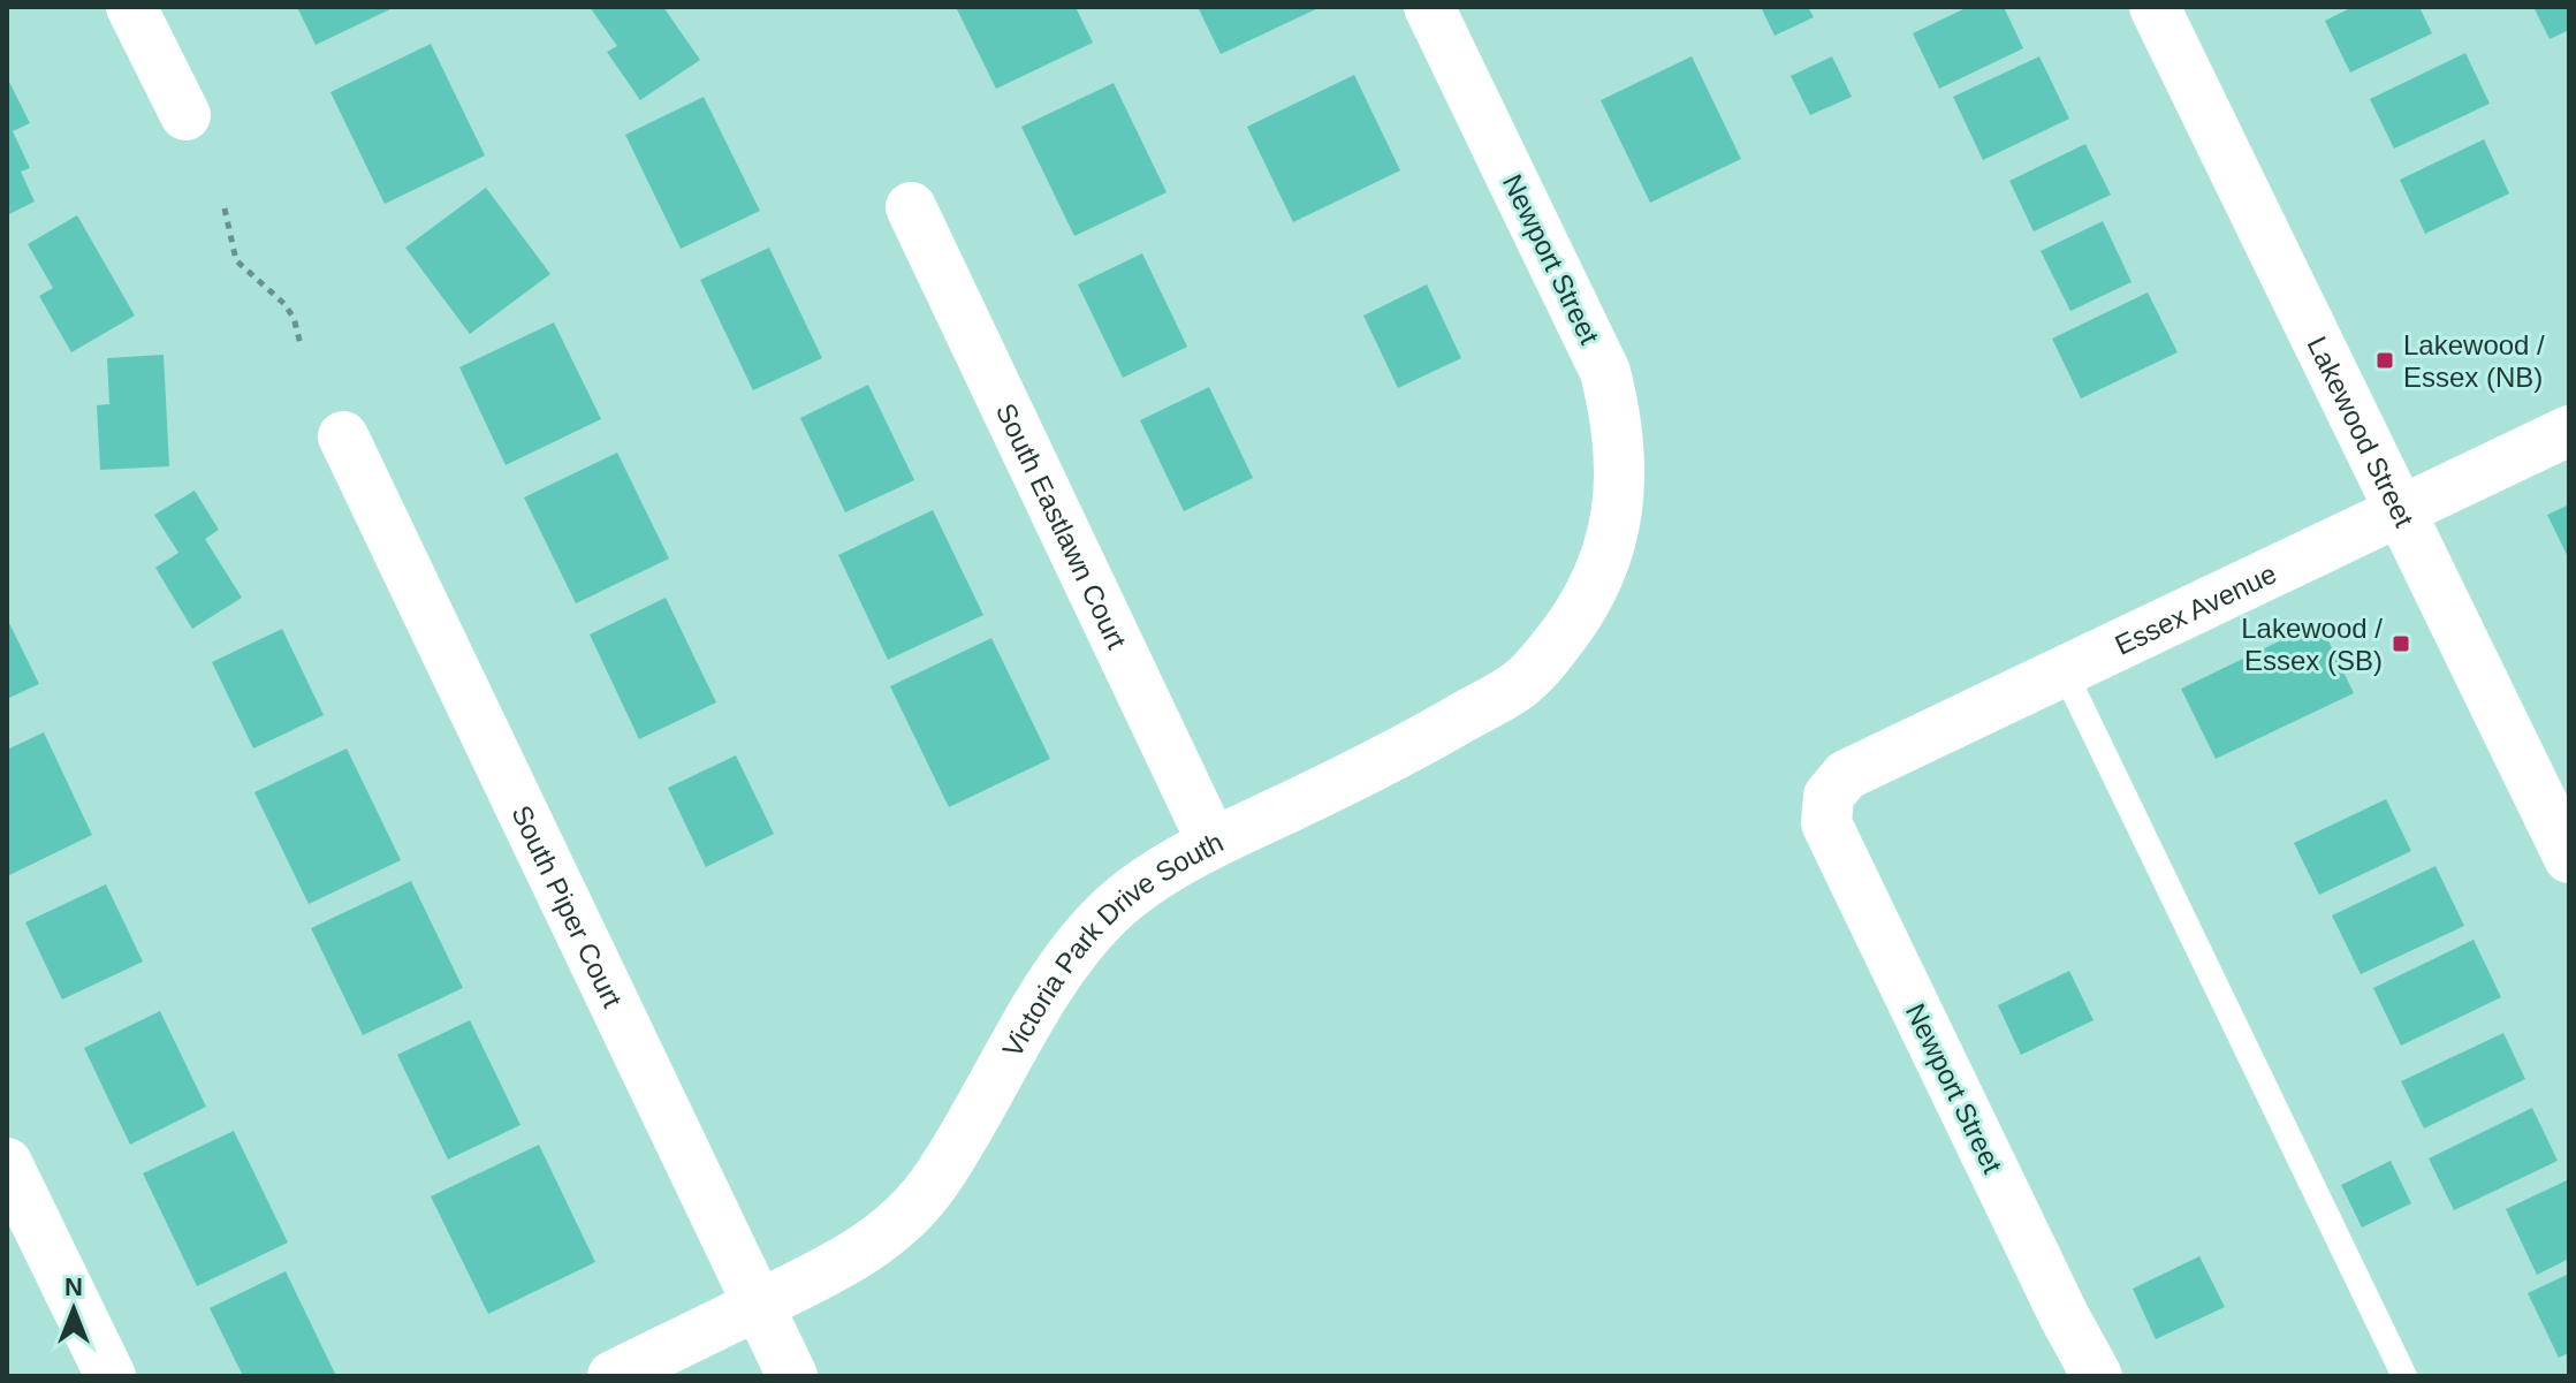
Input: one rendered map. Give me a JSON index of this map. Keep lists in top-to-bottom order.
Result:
{
  "streets": {
    "street": [
      "Newport Street",
      "Lakewood Street",
      "South Eastlawn Court",
      "Essex Avenue",
      "South Piper Court",
      "Victoria Park Drive South"
    ]
  },
  "crossings": [
    ["Newport Street", "Essex Avenue"],
    ["Newport Street", "Victoria Park Drive South"],
    ["Lakewood Street", "Essex Avenue"],
    ["South Eastlawn Court", "Victoria Park Drive South"],
    ["South Piper Court", "Victoria Park Drive South"]
  ],
  "places": {
    "transit": ["Lakewood / Essex (NB)", "Lakewood / Essex (SB)"]
  },
  "north": "top"
}
